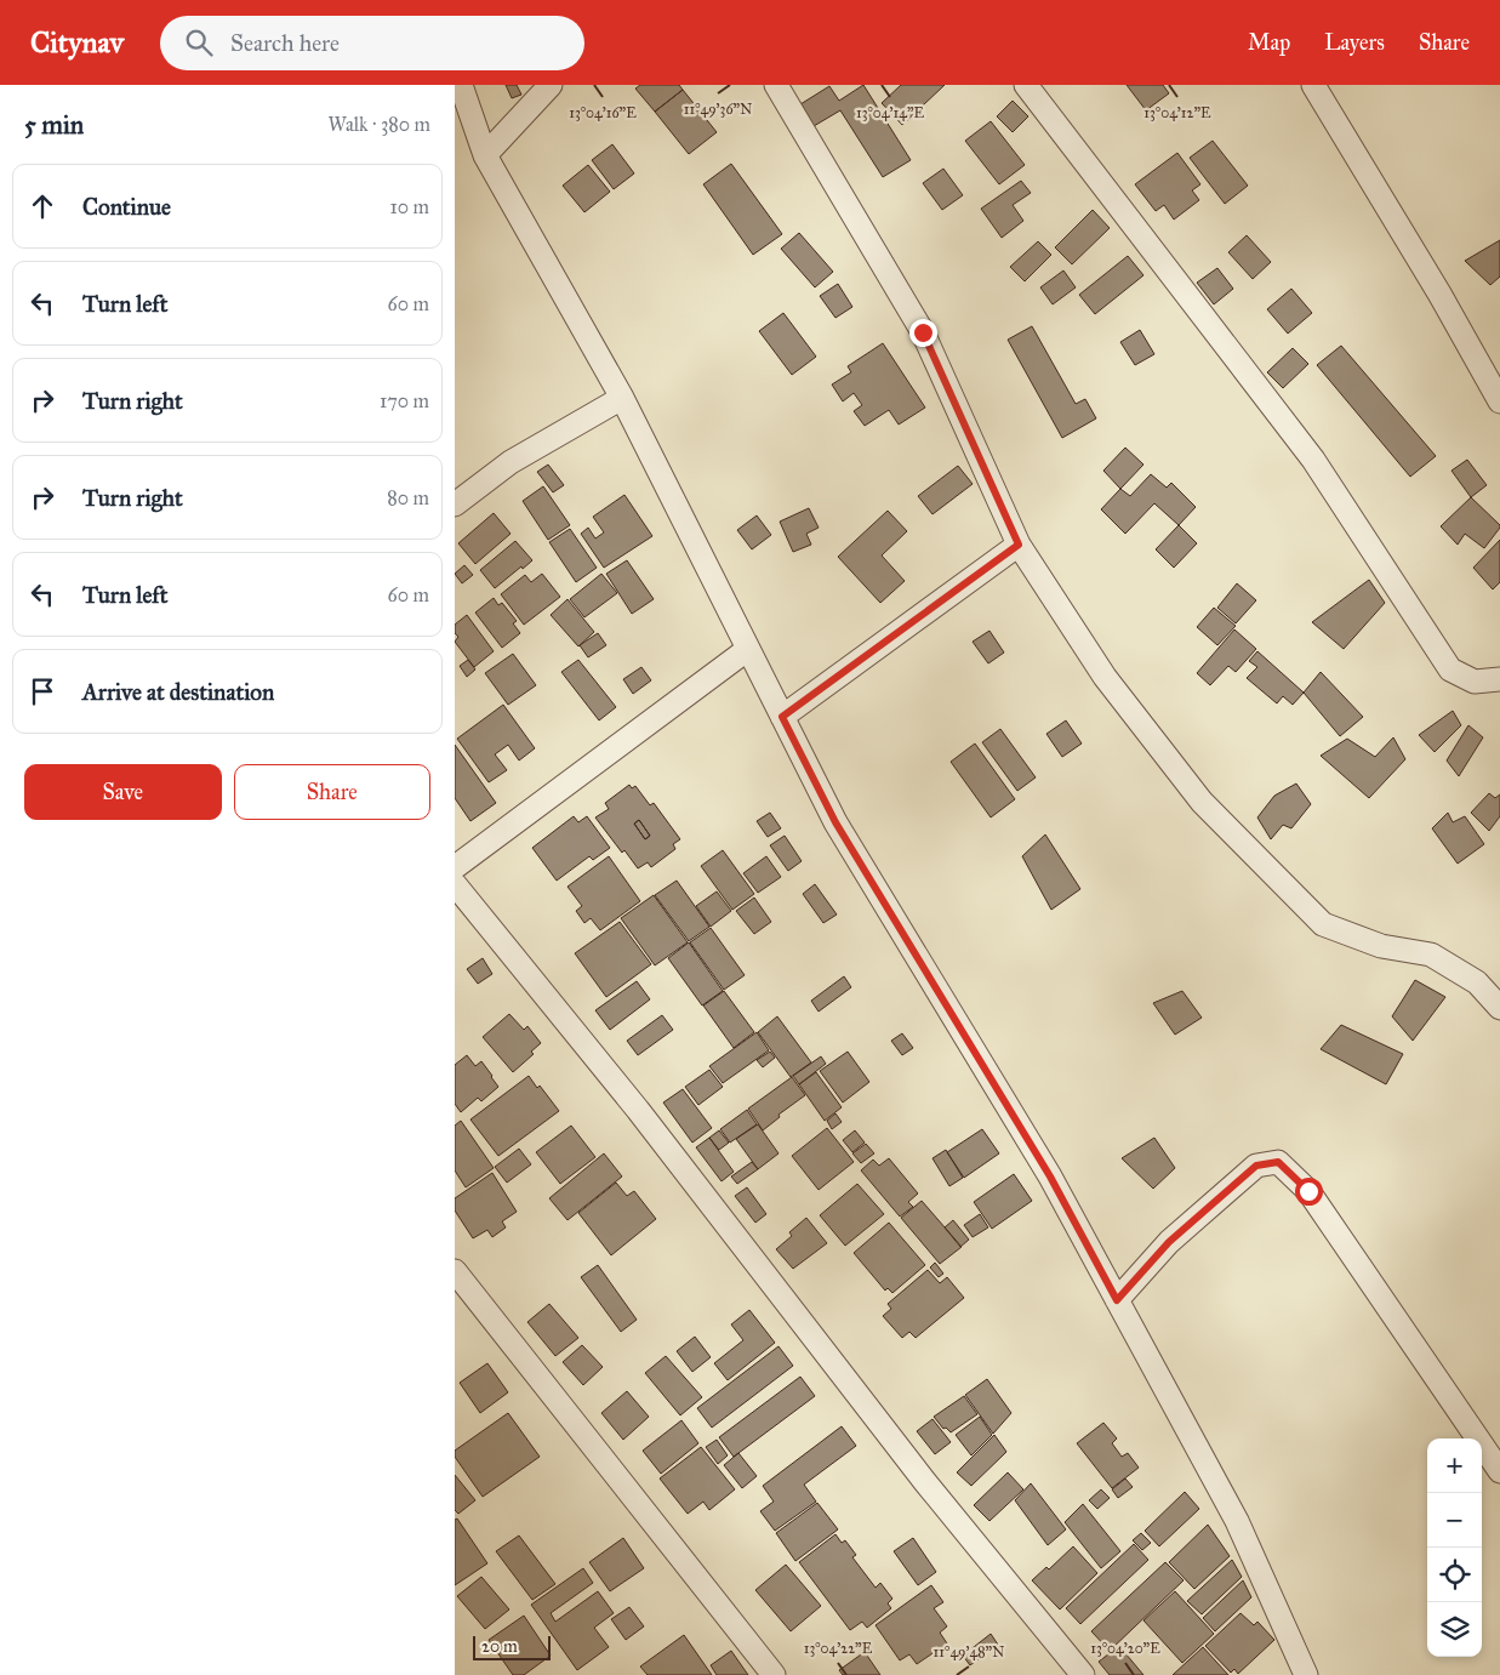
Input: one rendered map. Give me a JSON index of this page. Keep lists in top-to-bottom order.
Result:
{
  "scale_bar": "20 m",
  "page": {
    "header": "Citynav",
    "search": "Search here",
    "nav": ["Map", "Layers", "Share"],
    "heading": ["5 min", "Walk · 380 m"],
    "list": [
      ["Continue", "10 m"],
      ["Turn left", "60 m"],
      ["Turn right", "170 m"],
      ["Turn right", "80 m"],
      ["Turn left", "60 m"],
      "Arrive at destination"
    ],
    "buttons": ["Save", "Share"],
    "map_buttons": ["+", "−"],
    "scale": "20 m"
  },
  "coordinates": [
    "11°49'36\"N",
    "13°04'16\"E",
    "13°04'14\"E",
    "13°04'12\"E",
    "13°04'22\"E",
    "13°04'20\"E",
    "11°49'48\"N"
  ]
}
